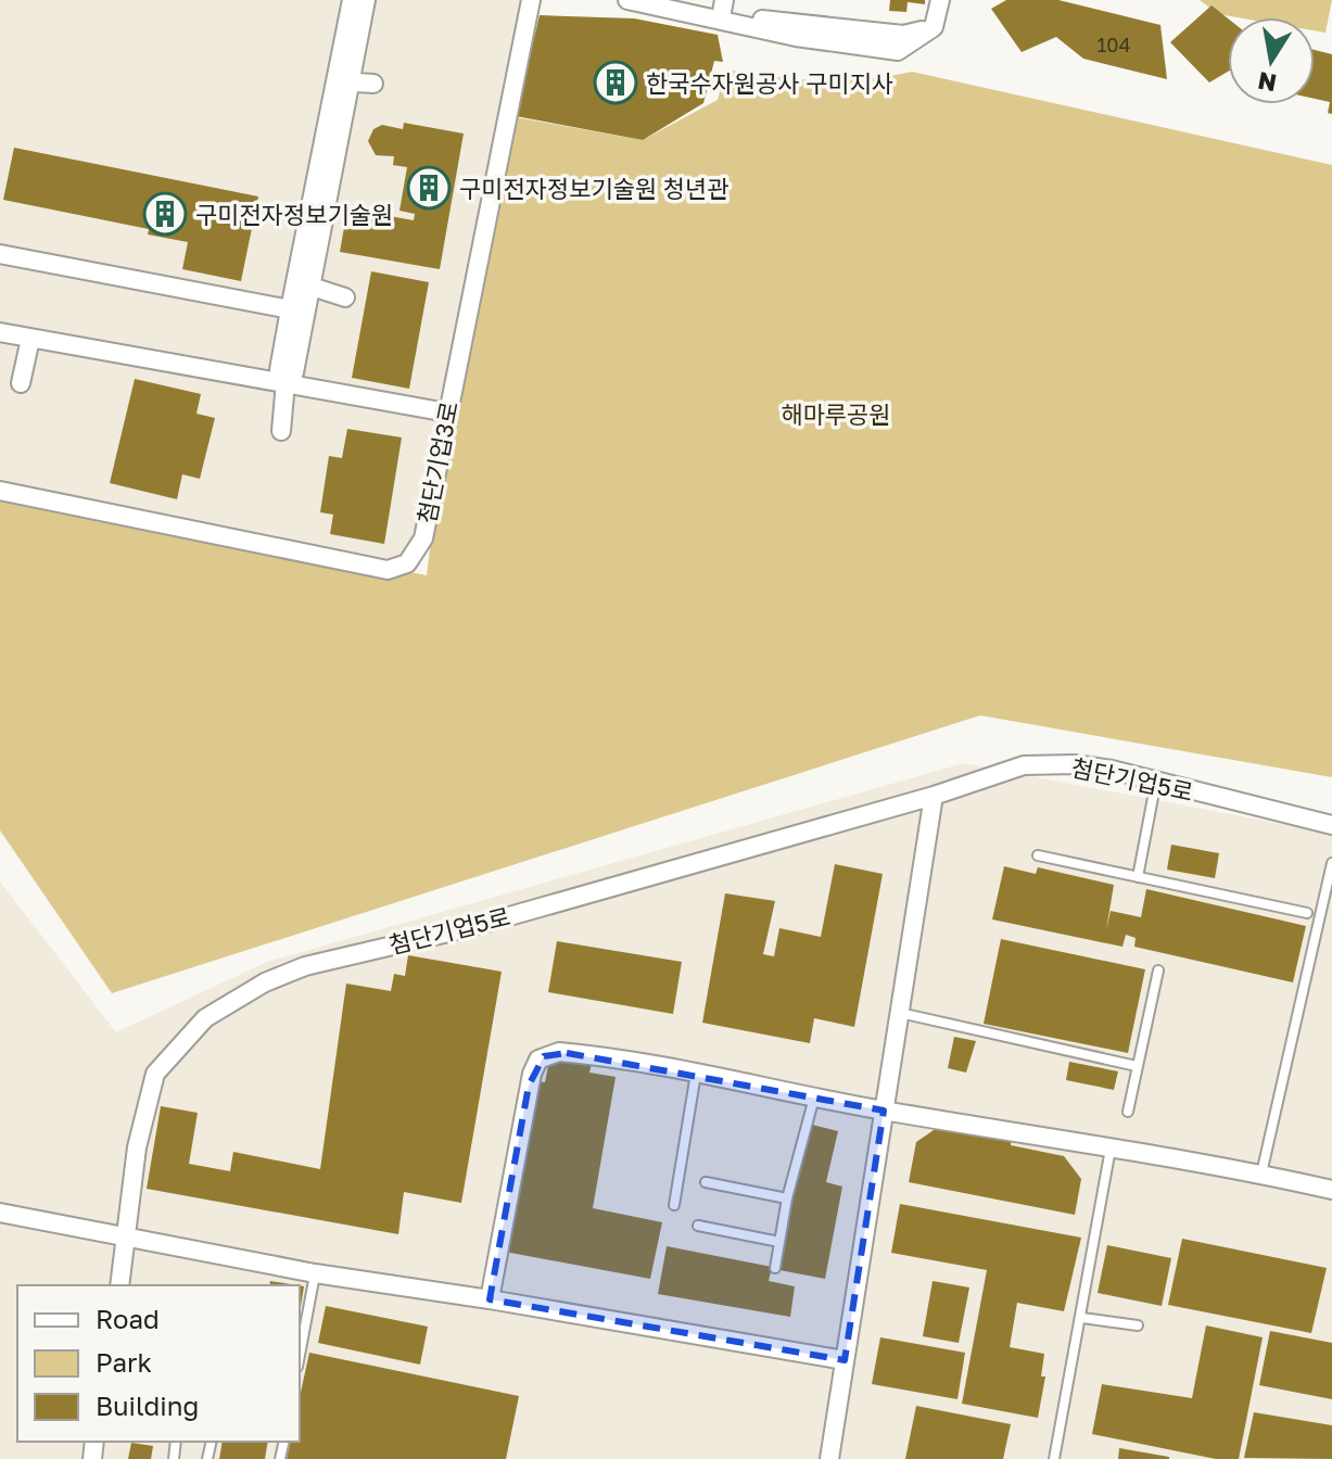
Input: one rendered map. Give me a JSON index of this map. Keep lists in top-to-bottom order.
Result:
{
  "streets": {
    "street": ["첨단기업3로", "첨단기업5로"]
  },
  "parks": ["해마루공원"],
  "places": {
    "building": ["한국수자원공사 구미지사", "구미전자정보기술원 청년관", "구미전자정보기술원"]
  },
  "house_numbers": ["104"],
  "legend": ["Road", "Park", "Building"],
  "north": "bottom"
}
